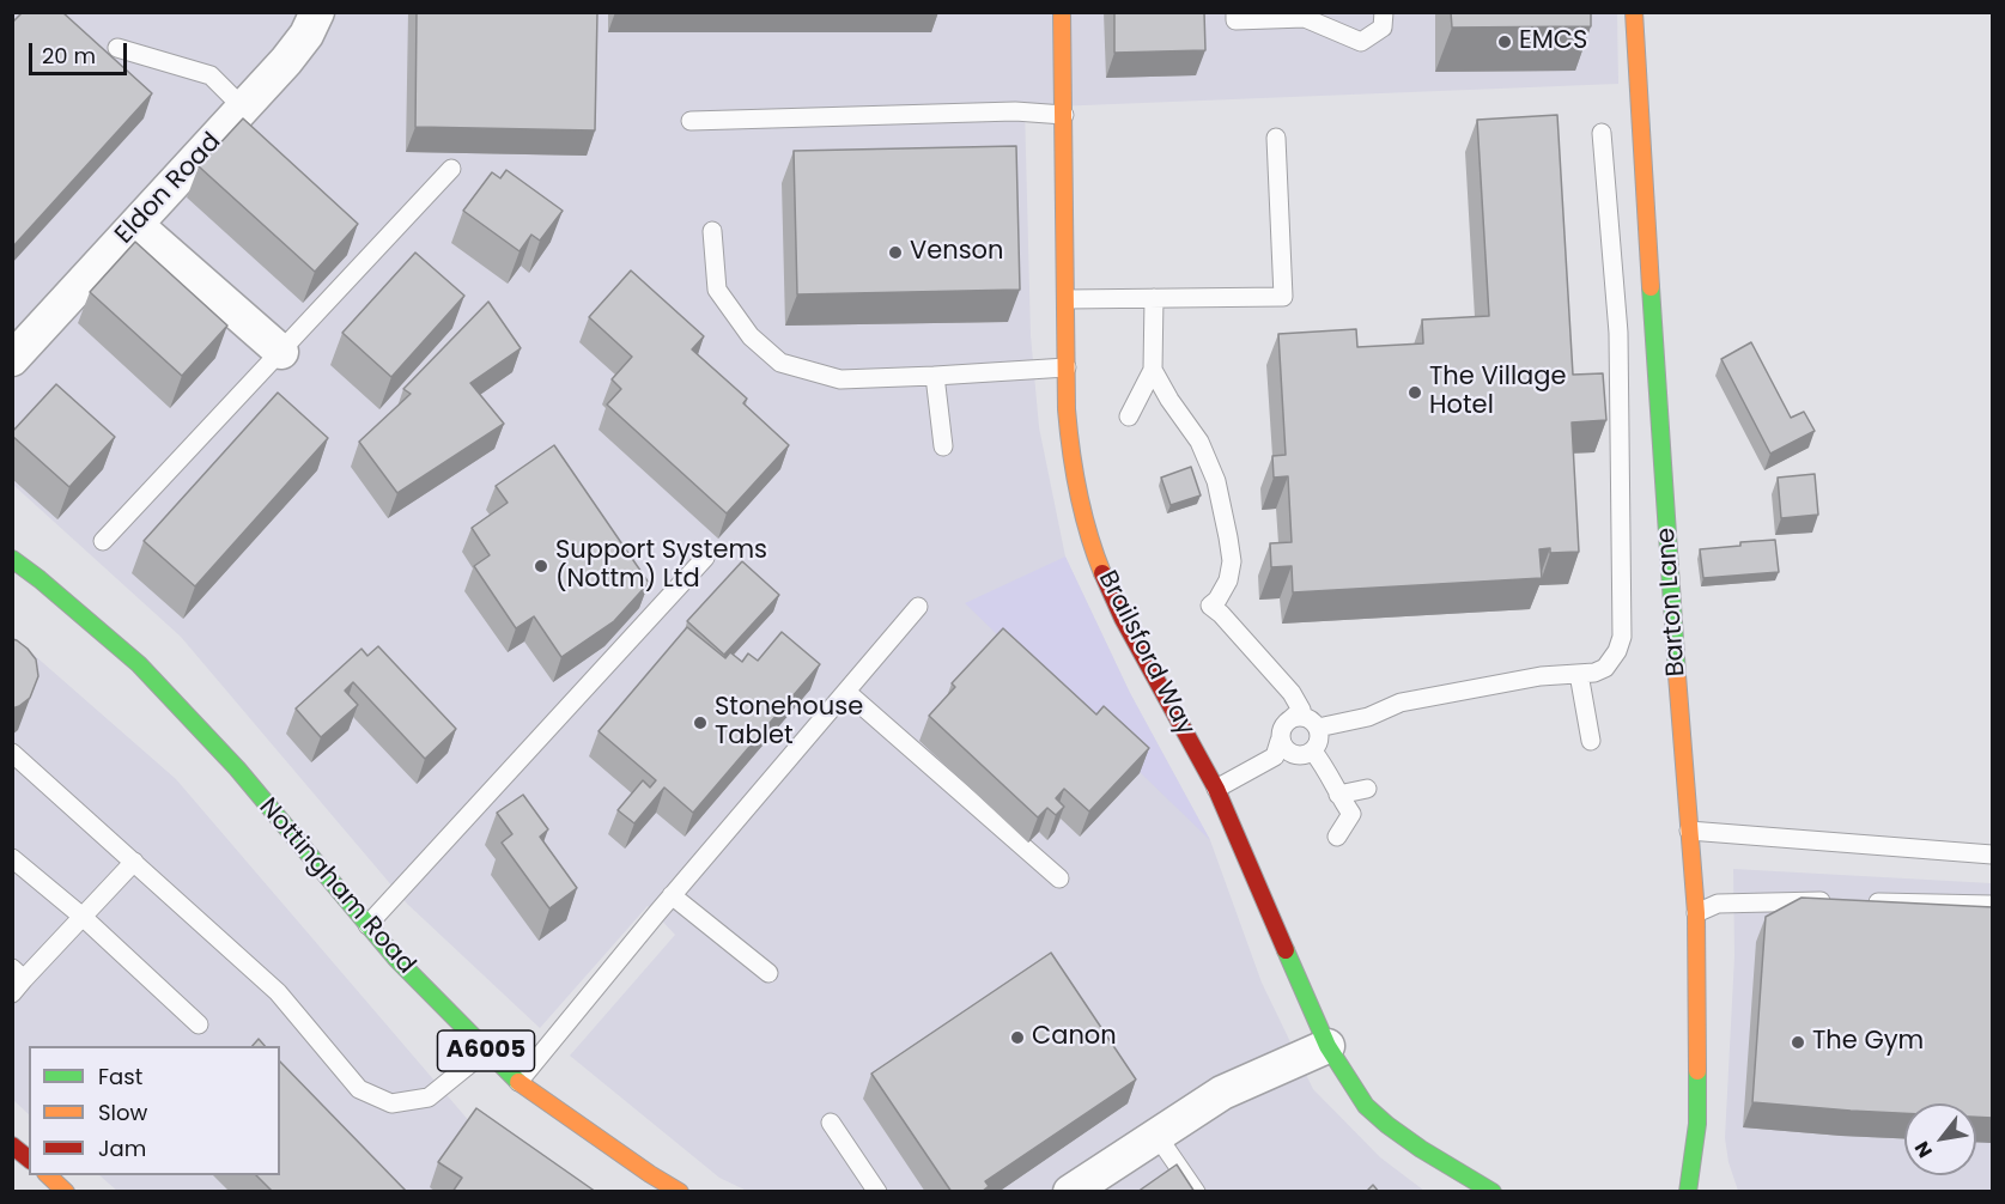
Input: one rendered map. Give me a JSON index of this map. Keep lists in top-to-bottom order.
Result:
{
  "streets": {
    "street": [
      "Eldon Road",
      "Barton Lane",
      "Brailsford Way",
      "Nottingham Road",
      "A6005"
    ]
  },
  "places": [
    "EMCS",
    "Venson",
    "The Village Hotel",
    "Support Systems (Nottm) Ltd",
    "Stonehouse Tablet",
    "Canon",
    "The Gym"
  ],
  "legend": ["Fast", "Slow", "Jam"],
  "scale_bar": "20 m",
  "north": "bottom left"
}
